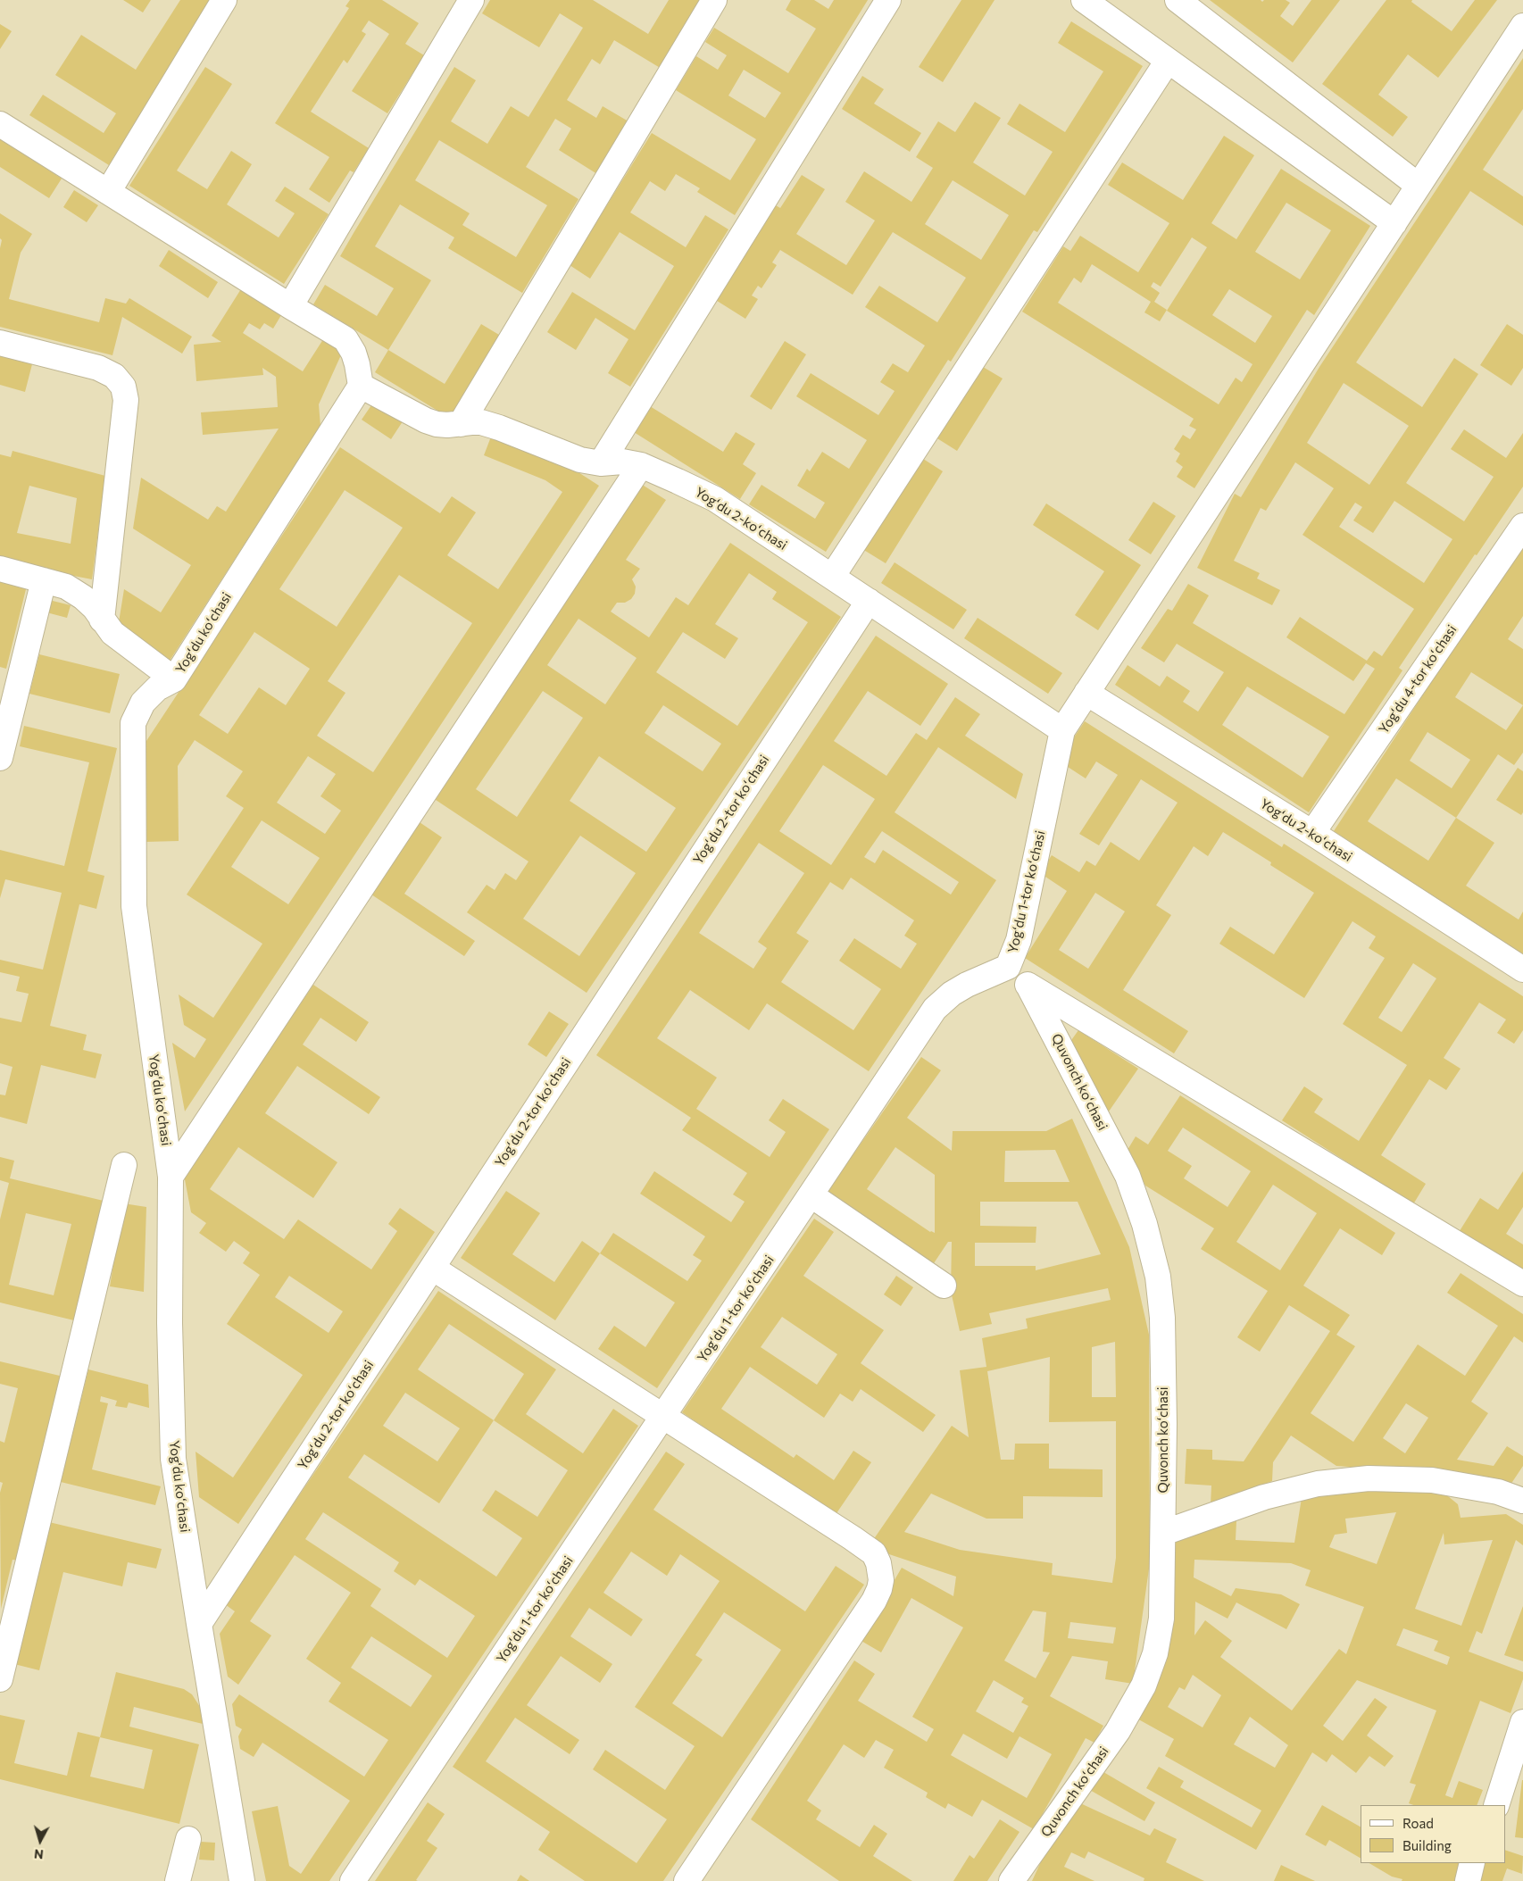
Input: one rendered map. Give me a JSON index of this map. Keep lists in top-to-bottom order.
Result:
{
  "streets": {
    "street": [
      "Yogʻdu 2-koʻchasi",
      "Yogʻdu koʻchasi",
      "Yogʻdu 4-tor koʻchasi",
      "Yogʻdu 2-tor koʻchasi",
      "Yogʻdu 1-tor koʻchasi",
      "Quvonch koʻchasi"
    ]
  },
  "crossings": [
    ["Yogʻdu 2-koʻchasi", "Yogʻdu koʻchasi"],
    ["Yogʻdu 2-koʻchasi", "Yogʻdu 4-tor koʻchasi"],
    ["Yogʻdu 2-koʻchasi", "Yogʻdu 2-tor koʻchasi"],
    ["Yogʻdu 2-koʻchasi", "Yogʻdu 1-tor koʻchasi"],
    ["Yogʻdu koʻchasi", "Yogʻdu 2-tor koʻchasi"]
  ],
  "legend": ["Road", "Building"],
  "north": "bottom"
}
